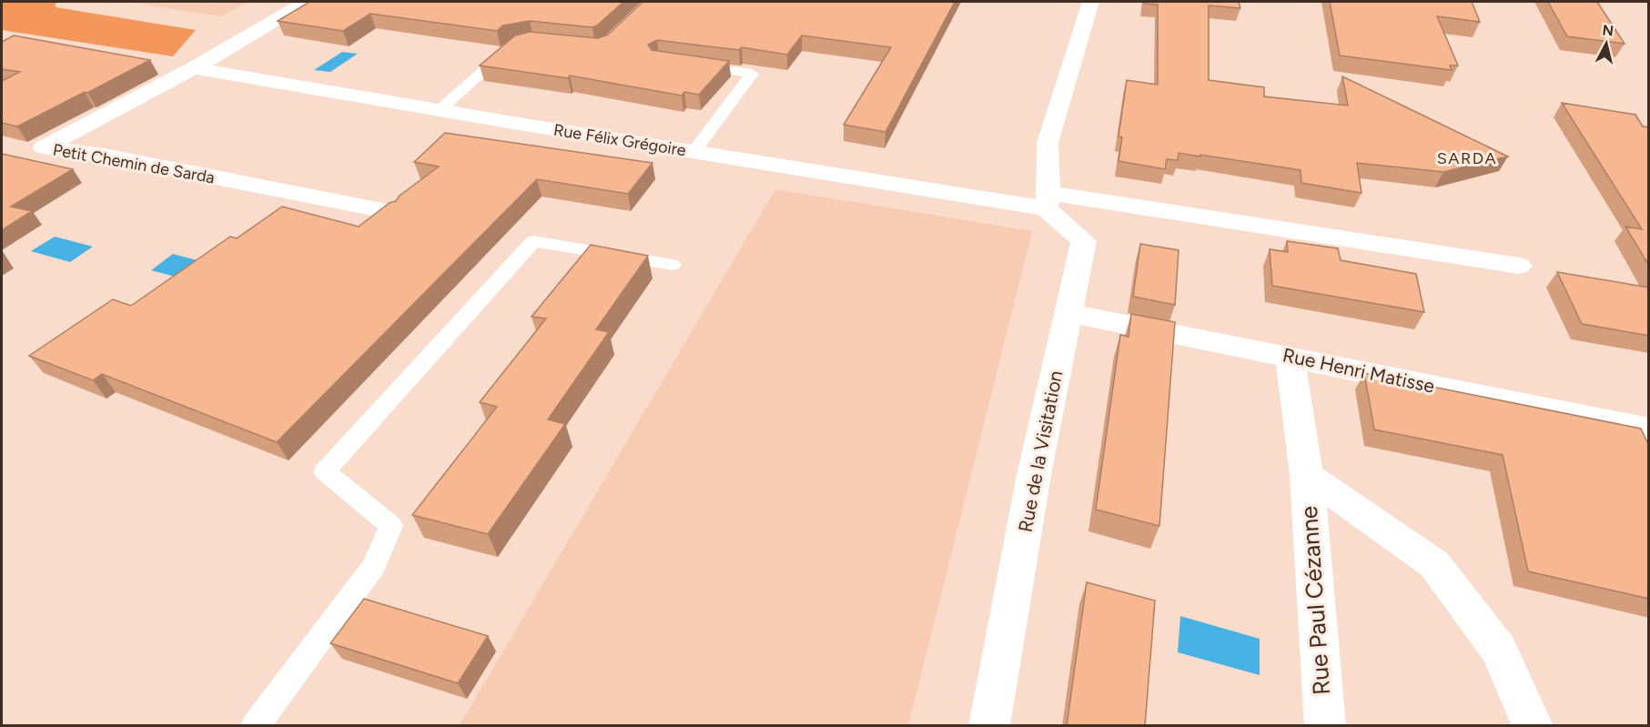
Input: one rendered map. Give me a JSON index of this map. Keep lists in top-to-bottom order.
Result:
{
  "streets": {
    "street": [
      "Rue Félix Grégoire",
      "Petit Chemin de Sarda",
      "Rue Henri Matisse",
      "Rue de la Visitation",
      "Rue Paul Cézanne"
    ]
  },
  "crossings": [
    ["Rue Félix Grégoire", "Petit Chemin de Sarda"],
    ["Rue Félix Grégoire", "Rue de la Visitation"],
    ["Rue Henri Matisse", "Rue de la Visitation"],
    ["Rue Henri Matisse", "Rue Paul Cézanne"]
  ],
  "districts": ["SARDA"],
  "north": "top"
}
